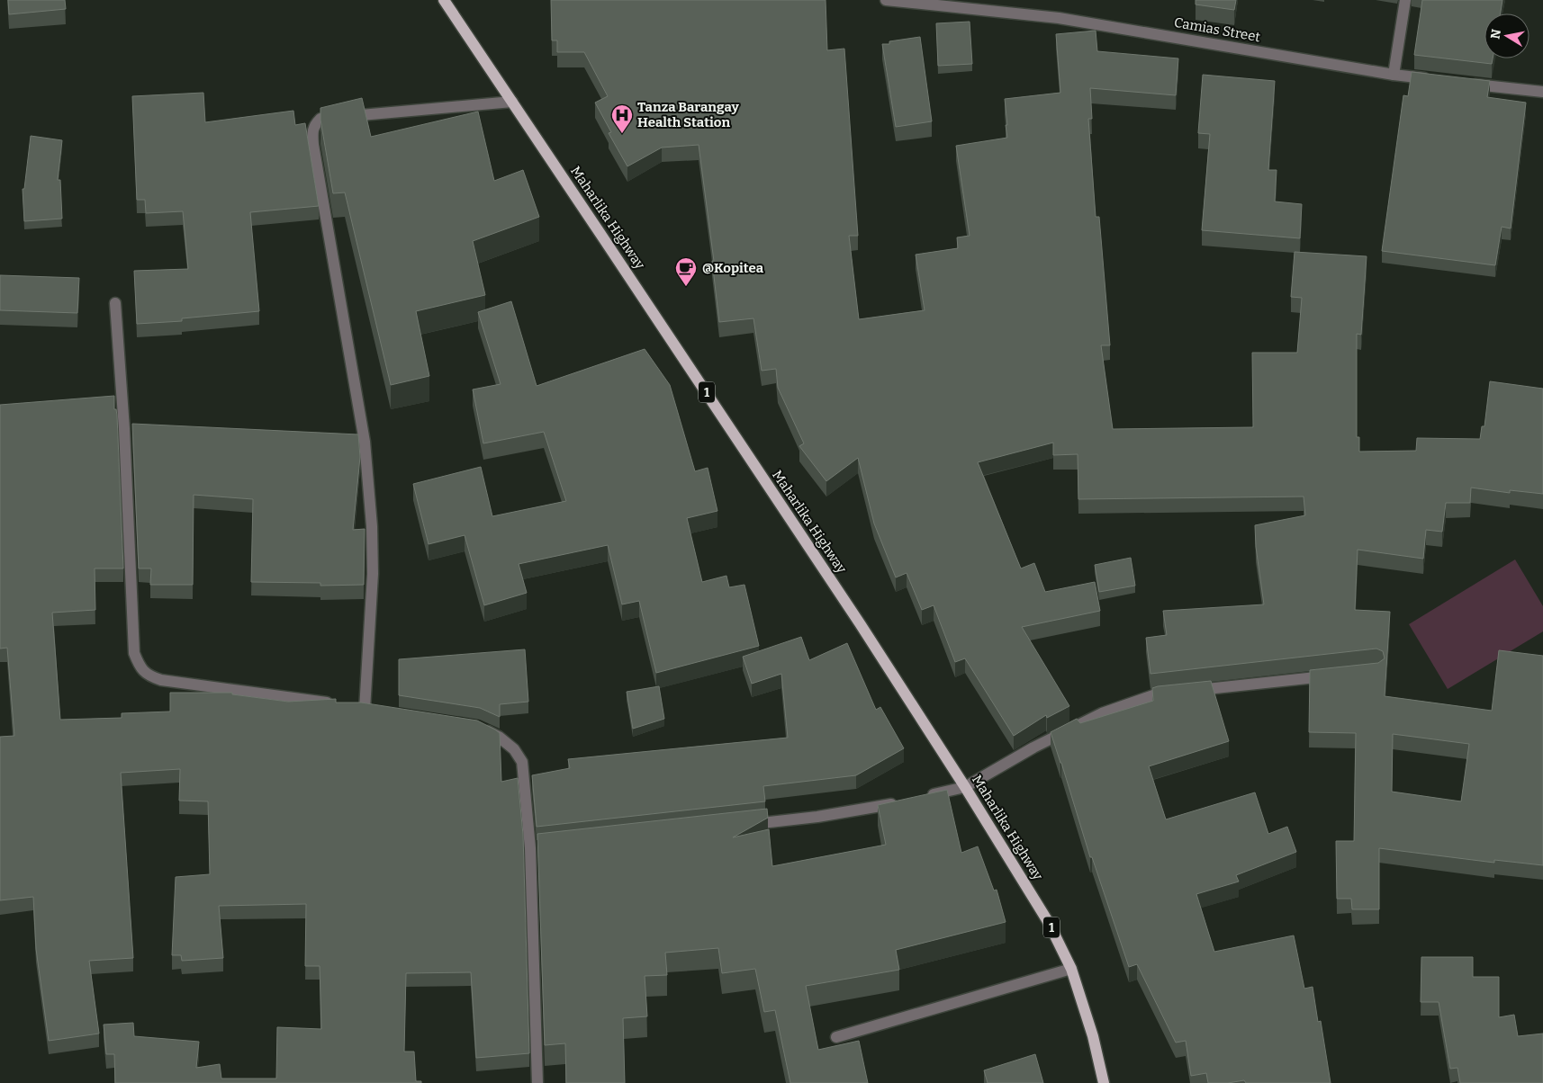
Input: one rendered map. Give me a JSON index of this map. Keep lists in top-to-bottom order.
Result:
{
  "streets": {
    "main road": ["Maharlika Highway", "1"],
    "street": ["Camias Street"]
  },
  "places": {
    "hospital": ["Tanza Barangay Health Station"],
    "cafe": ["@Kopitea"]
  },
  "north": "left"
}
